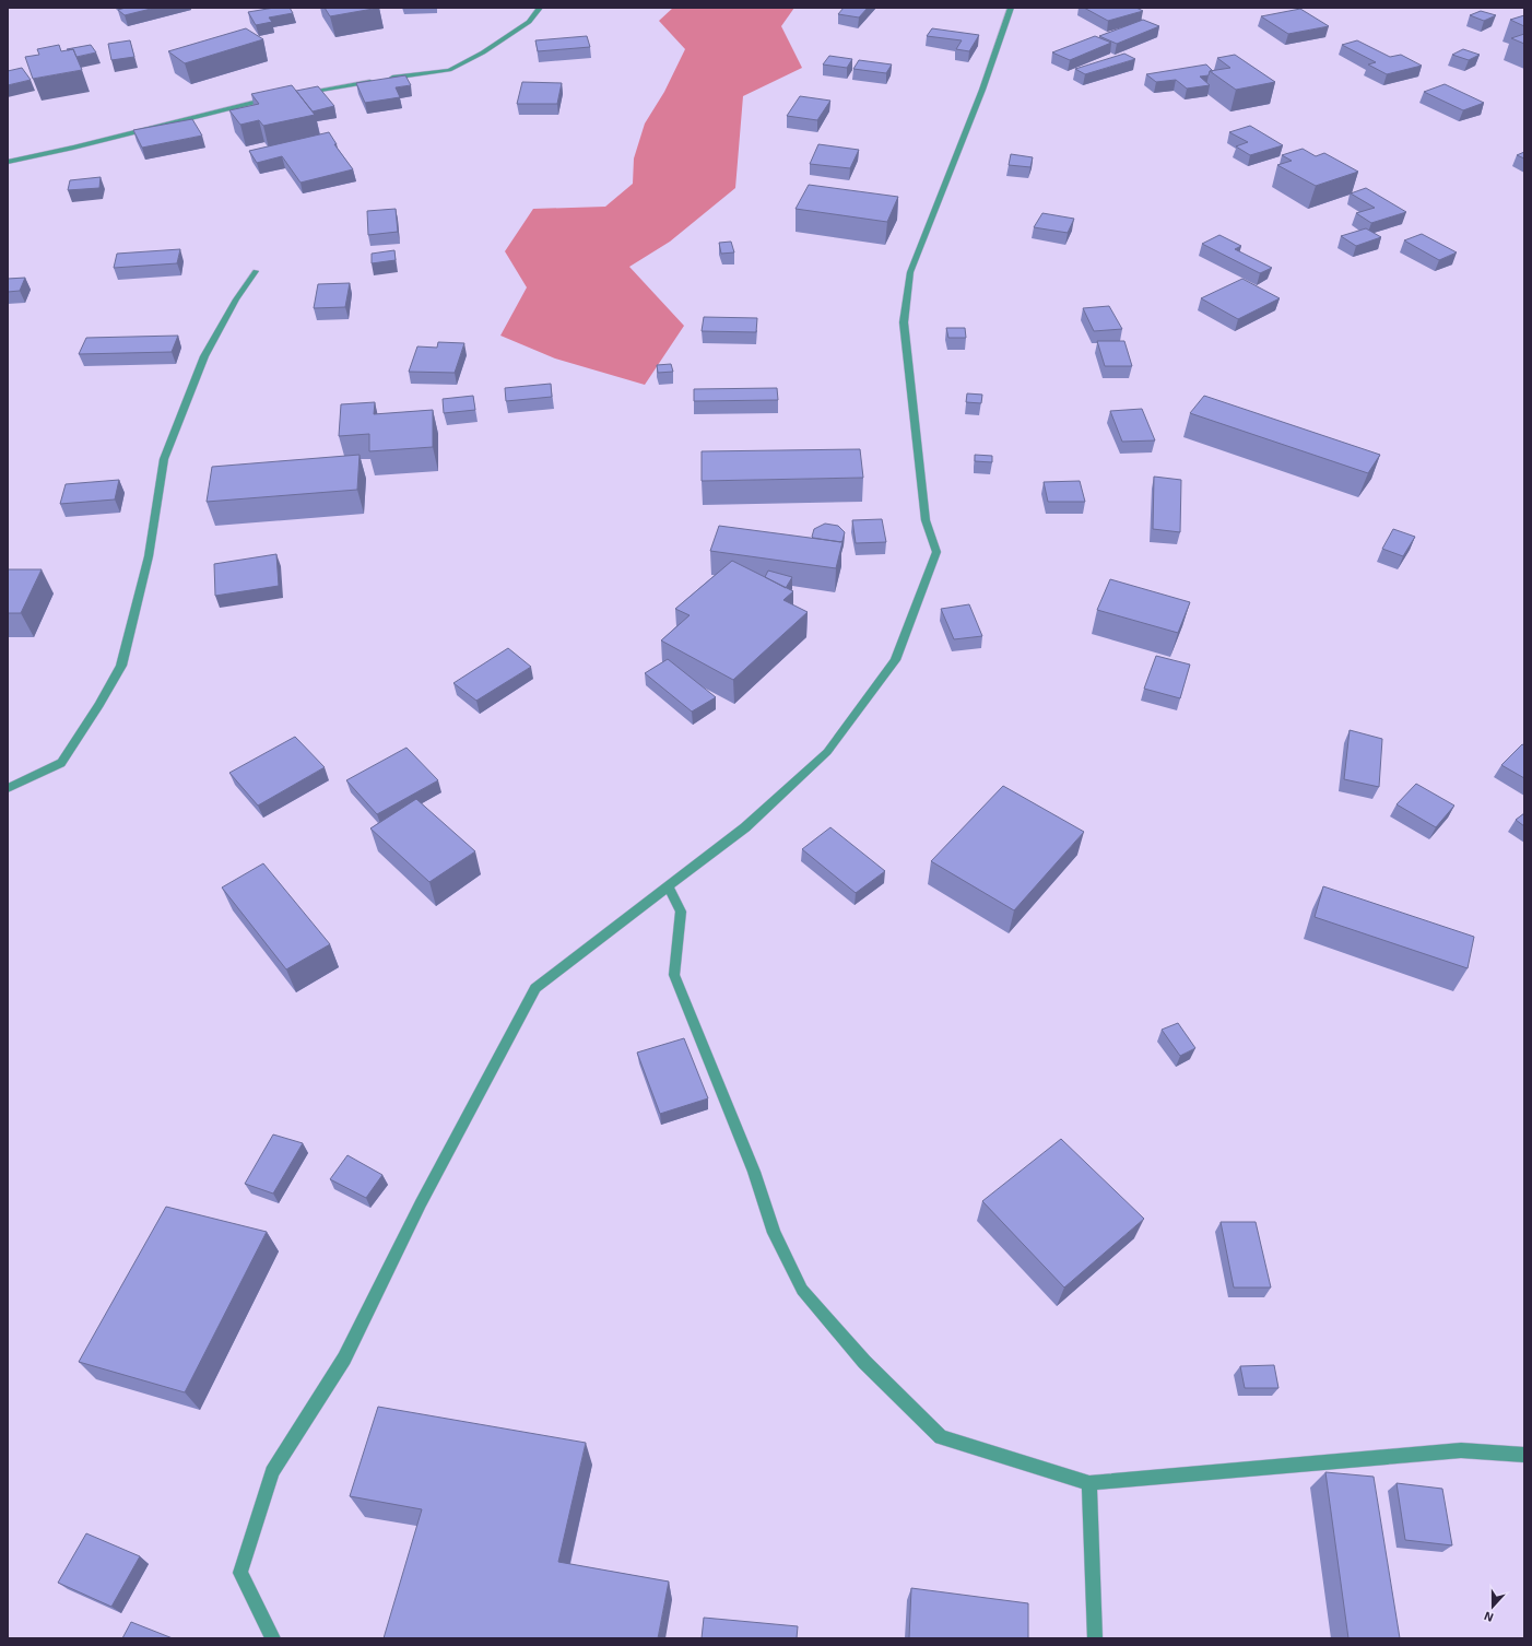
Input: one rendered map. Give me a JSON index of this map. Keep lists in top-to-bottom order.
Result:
{
  "north": "bottom"
}
